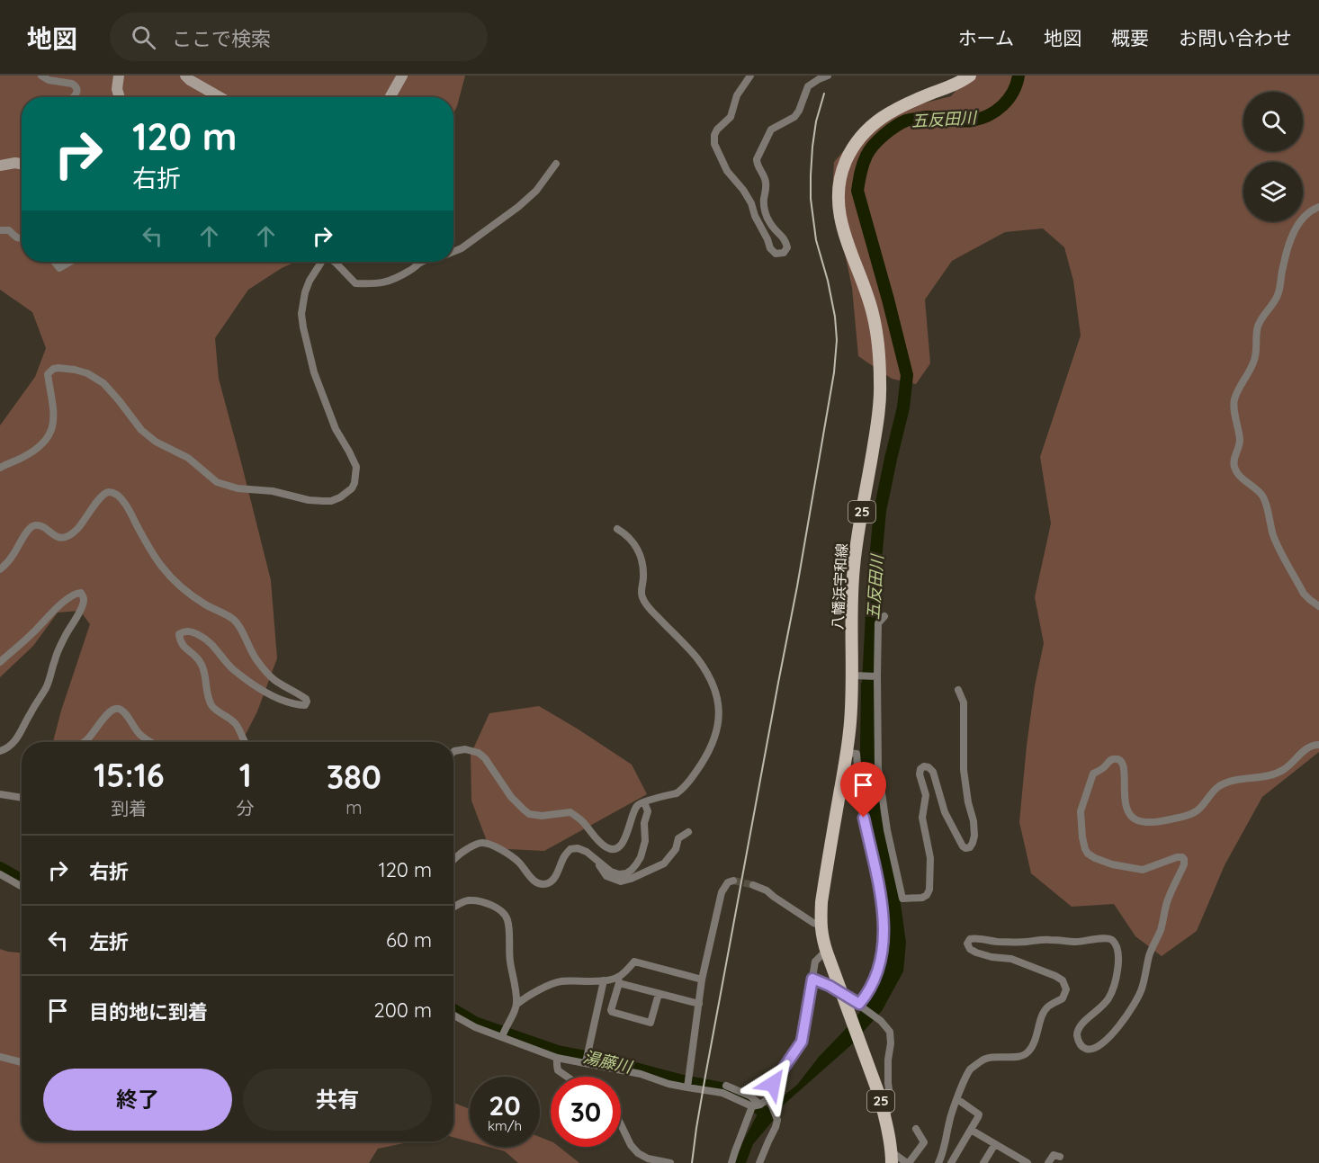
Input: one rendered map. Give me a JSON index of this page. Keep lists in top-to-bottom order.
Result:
{
  "streets": {
    "main road": ["25", "八幡浜宇和線"]
  },
  "water": ["五反田川", "湯藤川"],
  "page": {
    "header": "地図",
    "search": "ここで検索",
    "nav": [
      "ホーム",
      "地図",
      "概要",
      "お問い合わせ"
    ],
    "turn": ["120 m", "右折"],
    "eta": [
      "15:16",
      "到着",
      "1",
      "分",
      "380",
      "m"
    ],
    "list": [
      {
        "name": "右折",
        "value": "120 m"
      },
      {
        "name": "左折",
        "value": "60 m"
      },
      {
        "name": "目的地に到着",
        "value": "200 m"
      }
    ],
    "buttons": ["終了", "共有"],
    "speed": "20 km/h",
    "limit": "30"
  }
}
